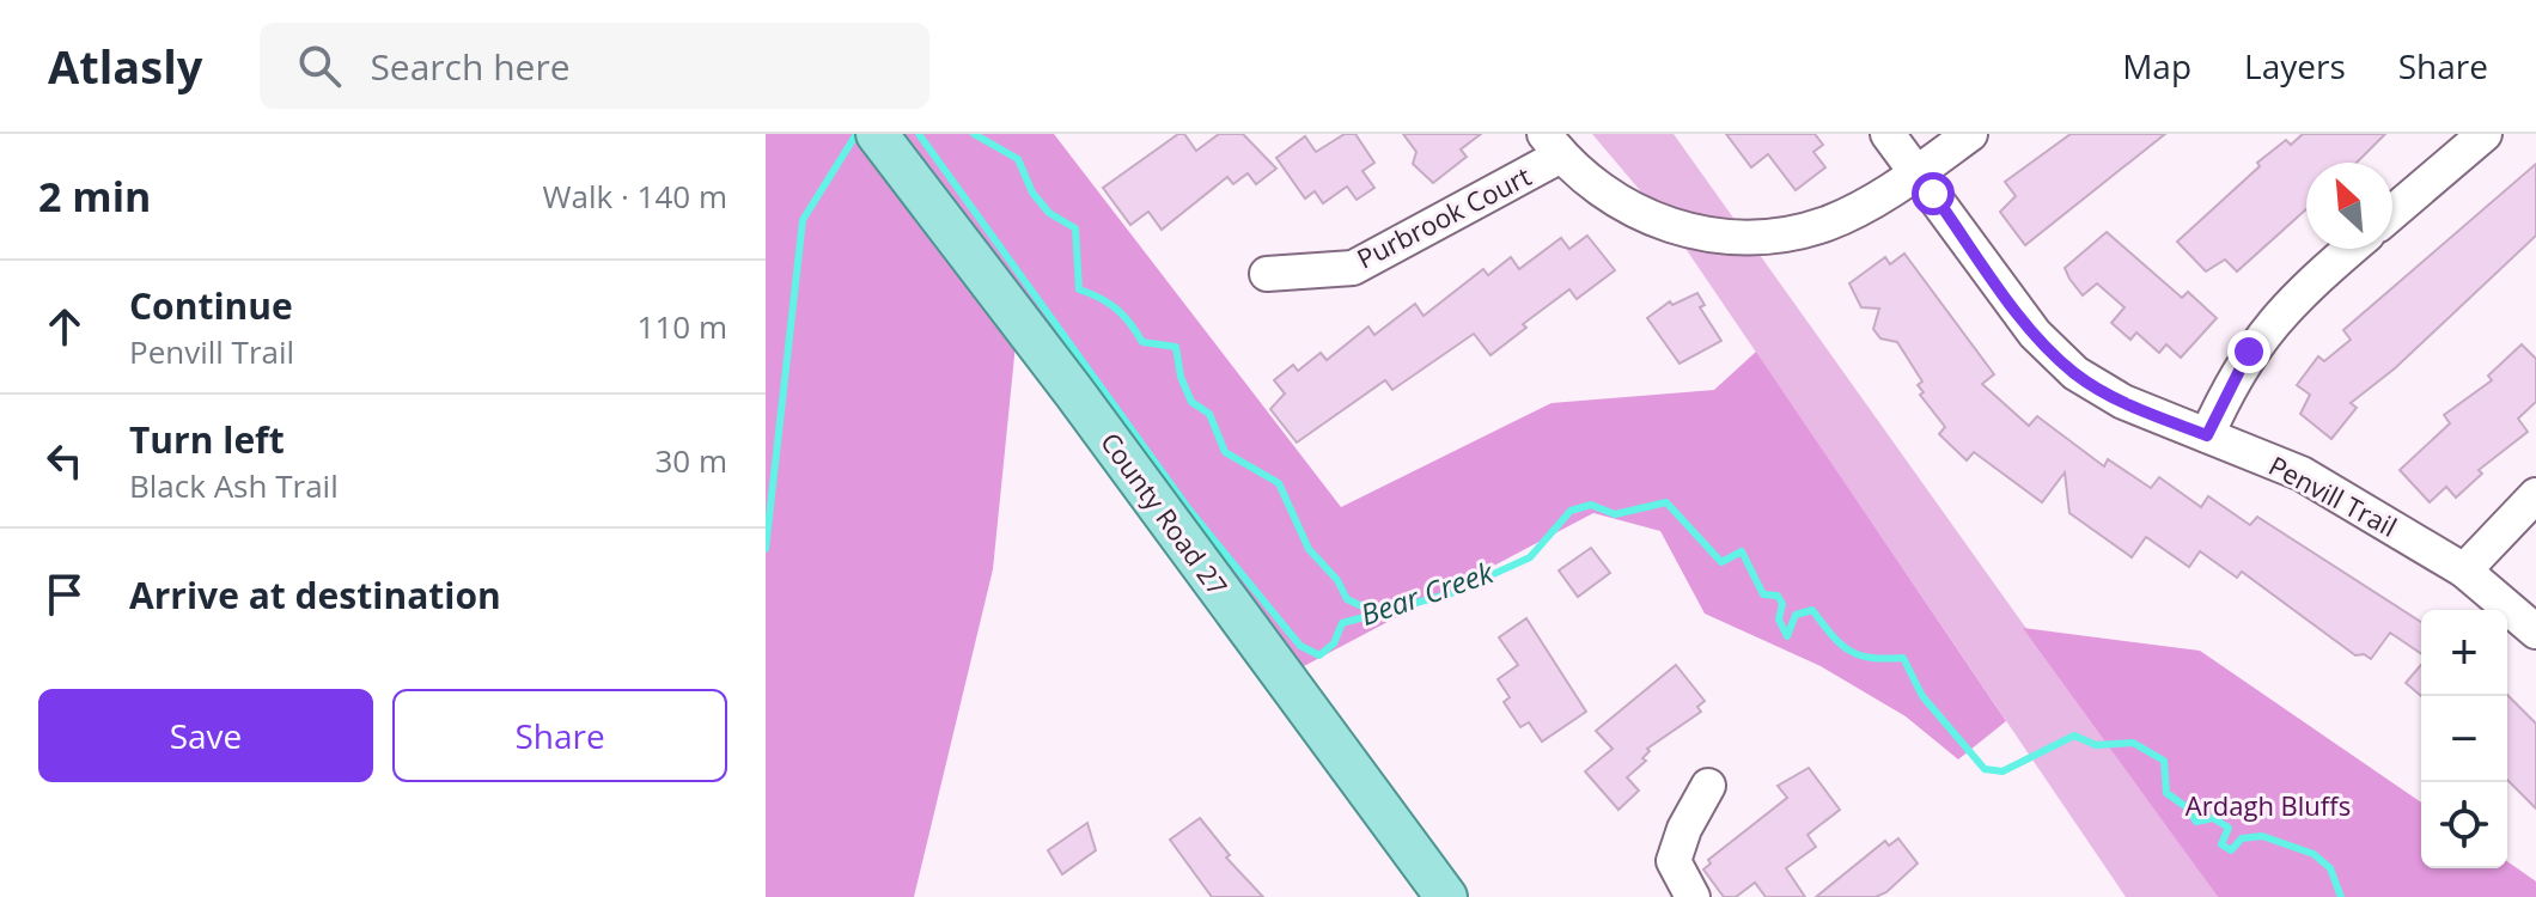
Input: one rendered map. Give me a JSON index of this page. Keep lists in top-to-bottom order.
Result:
{
  "streets": {
    "main road": ["County Road 27"],
    "street": ["Purbrook Court", "Penvill Trail"]
  },
  "water": ["Bear Creek"],
  "parks": ["Ardagh Bluffs"],
  "north": "top left",
  "page": {
    "header": "Atlasly",
    "search": "Search here",
    "nav": ["Map", "Layers", "Share"],
    "heading": ["2 min", "Walk · 140 m"],
    "list": [
      ["Continue", "Penvill Trail", "110 m"],
      ["Turn left", "Black Ash Trail", "30 m"],
      "Arrive at destination"
    ],
    "map_buttons": ["+", "−"],
    "buttons": ["Save", "Share"]
  }
}
